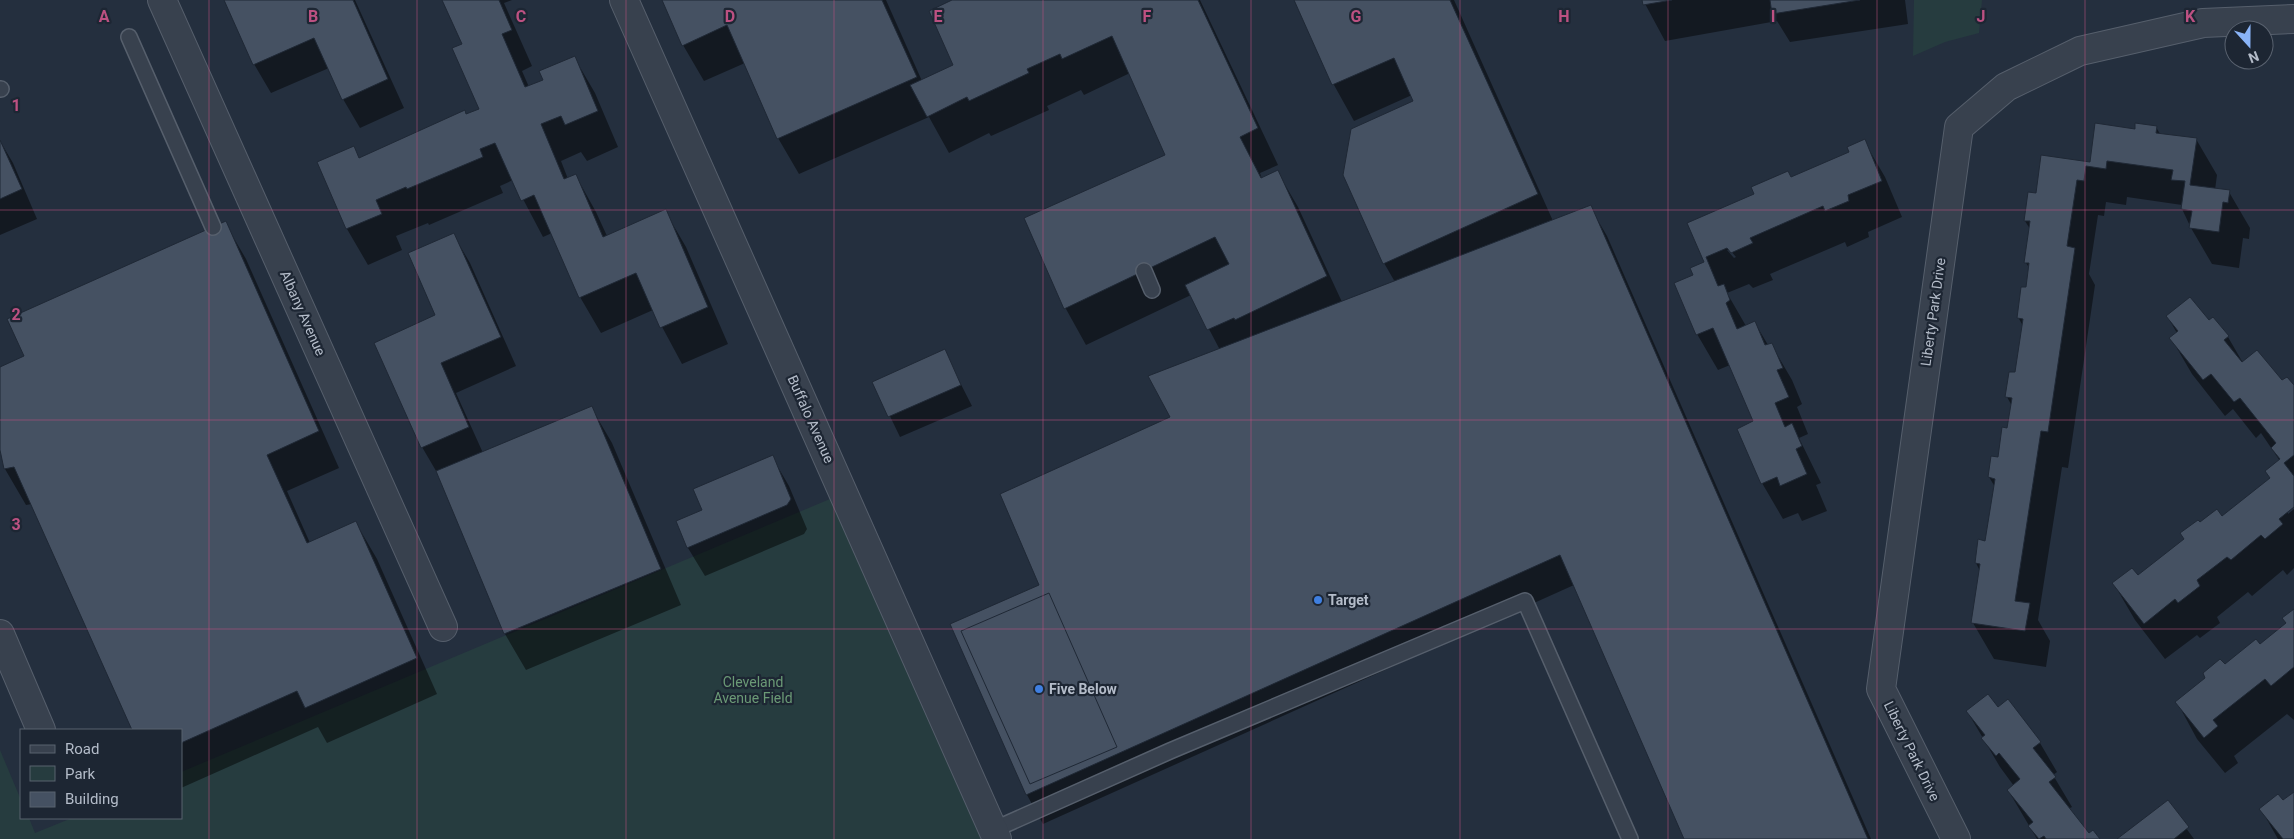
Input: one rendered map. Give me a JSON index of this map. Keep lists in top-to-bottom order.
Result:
{
  "streets": {
    "street": ["Liberty Park Drive", "Albany Avenue", "Buffalo Avenue"]
  },
  "parks": ["Cleveland Avenue Field"],
  "places": ["Target", "Five Below"],
  "legend": ["Road", "Park", "Building"],
  "north": "bottom",
  "grid": {
    "columns": [
      "A",
      "B",
      "C",
      "D",
      "E",
      "F",
      "G",
      "H",
      "I",
      "J",
      "K"
    ],
    "rows": ["1", "2", "3"]
  }
}
